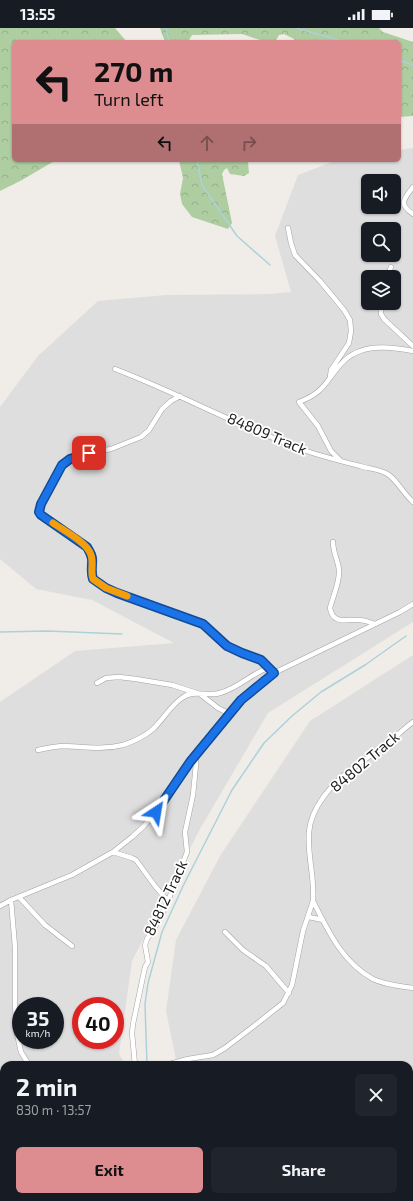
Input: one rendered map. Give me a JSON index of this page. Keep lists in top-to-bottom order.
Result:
{
  "streets": {
    "street": ["84809 Track", "84802 Track", "84812 Track"]
  },
  "page": {
    "status": "13:55",
    "turn": ["270 m", "Turn left"],
    "speed": "35 km/h",
    "limit": "40",
    "heading": ["2 min", "830 m · 13:57"],
    "buttons": ["Exit", "Share"]
  }
}
